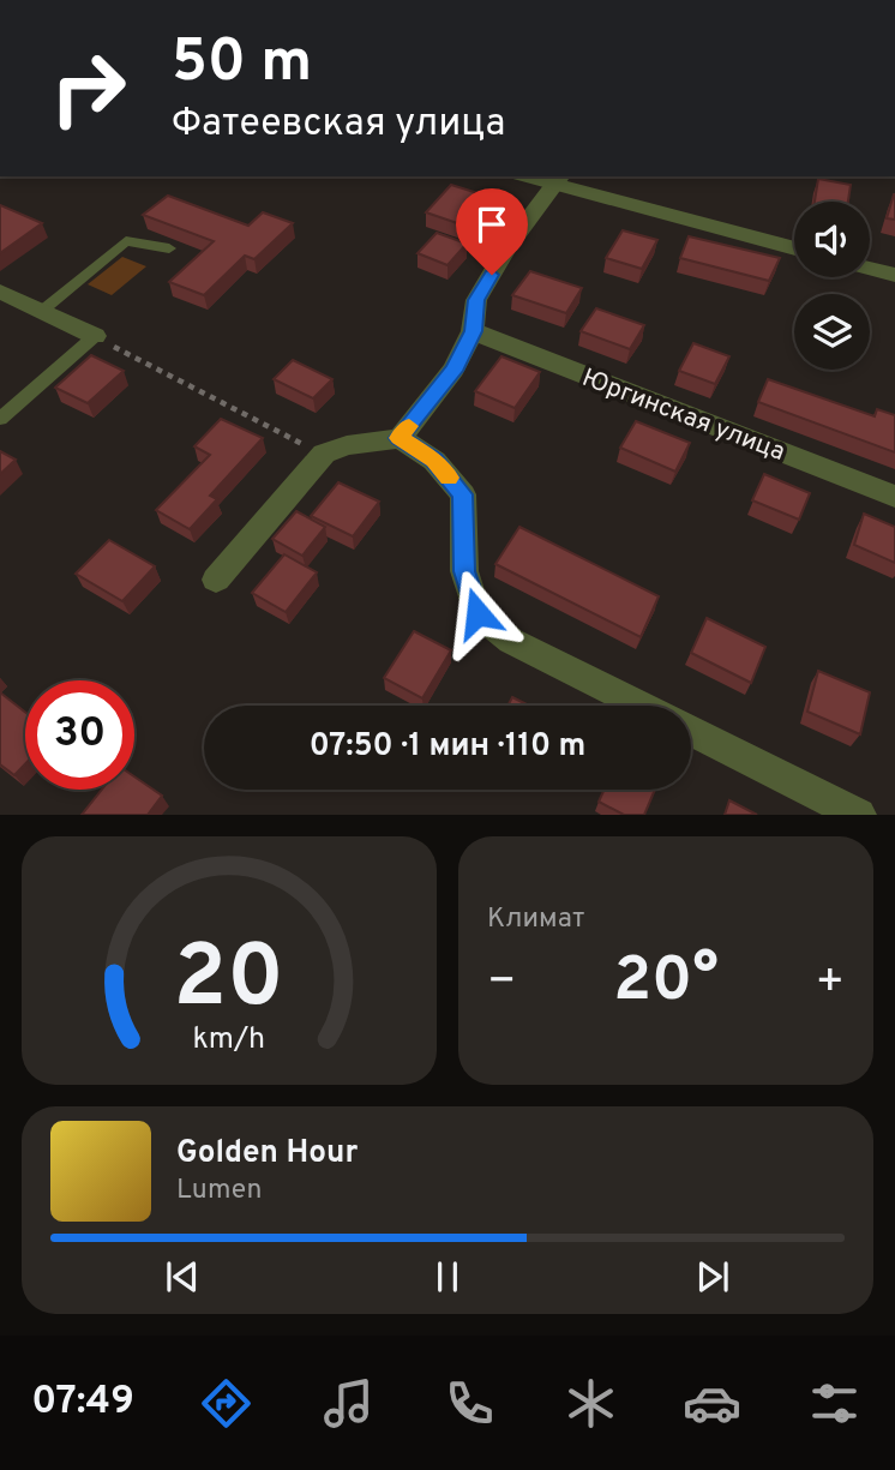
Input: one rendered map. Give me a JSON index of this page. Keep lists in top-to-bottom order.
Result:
{
  "streets": {
    "street": ["Юргинская улица"]
  },
  "page": {
    "turn": ["50 m", "Фатеевская улица"],
    "limit": "30",
    "trip": "07:50 · 1 мин · 110 m",
    "tile": "Климат",
    "heat": ["−", "20°", "+"],
    "song": ["Golden Hour", "Lumen"],
    "tabs": "07:49",
    "gauge": ["20", "km/h"]
  }
}
